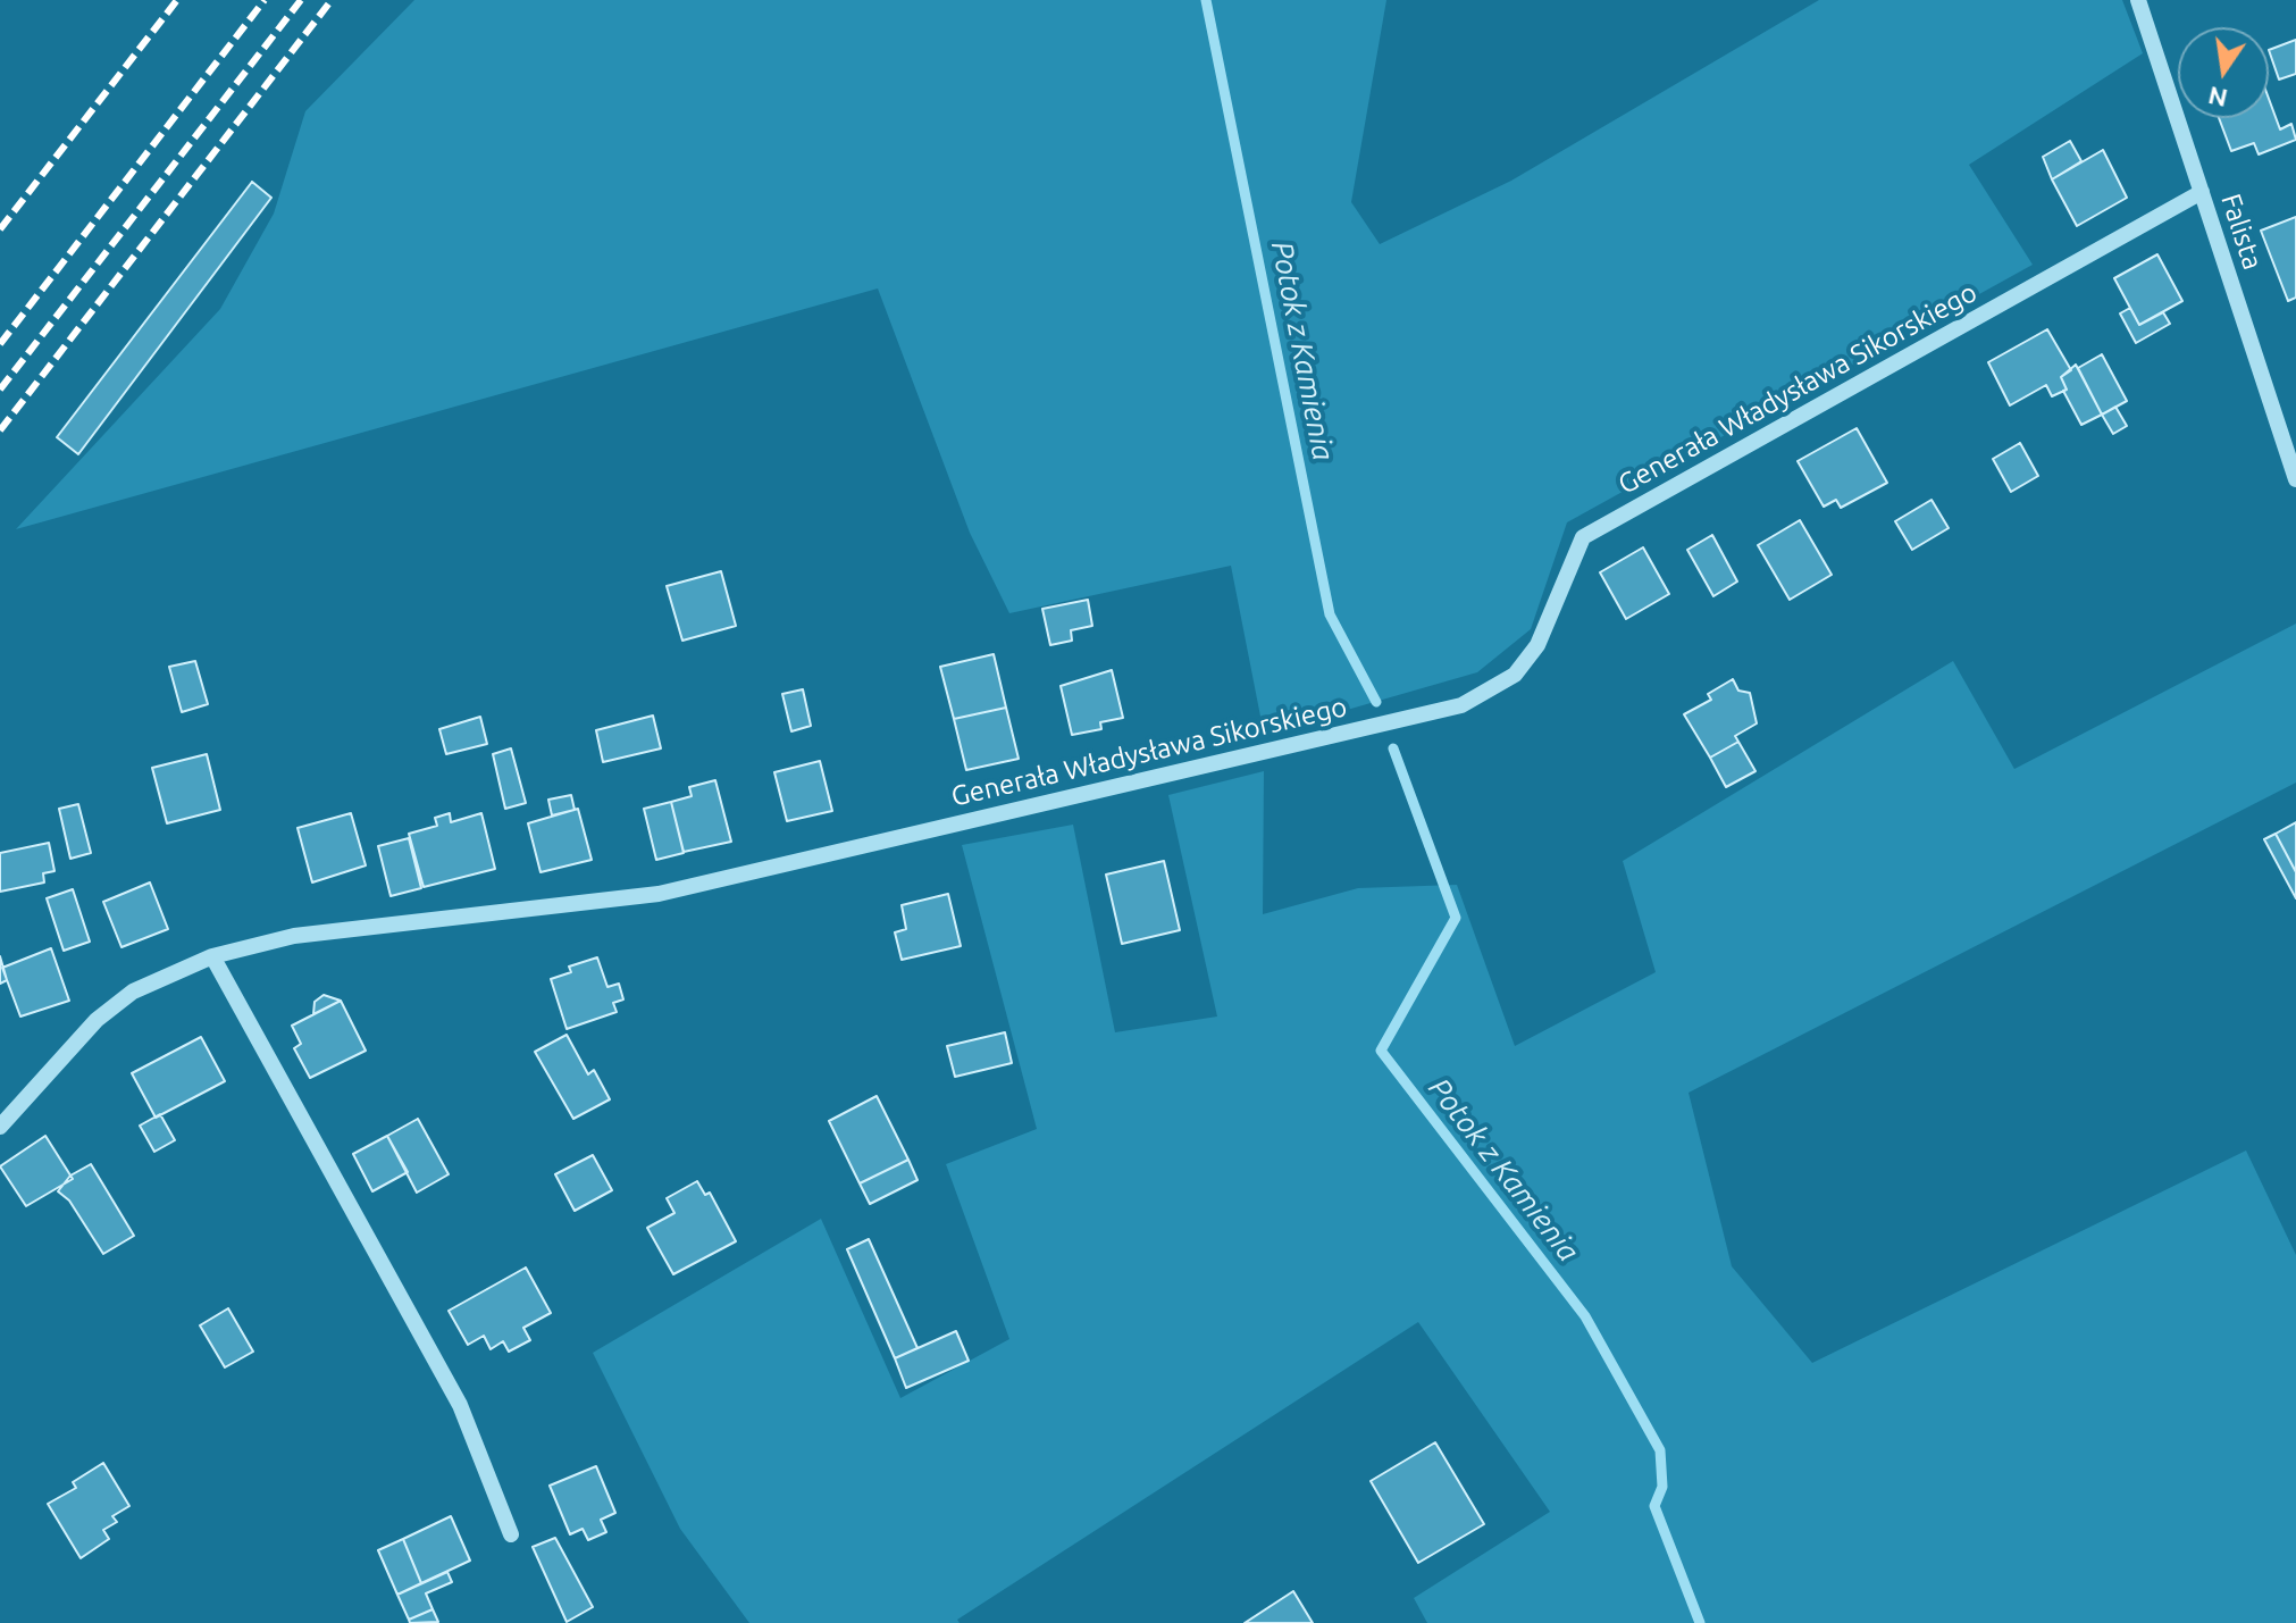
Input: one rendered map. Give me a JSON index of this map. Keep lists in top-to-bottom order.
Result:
{
  "streets": {
    "street": ["Falista", "Generała Władysława Sikorskiego"]
  },
  "crossings": [
    ["Falista", "Generała Władysława Sikorskiego"]
  ],
  "water": ["Potok z Kamienia"],
  "north": "bottom"
}
